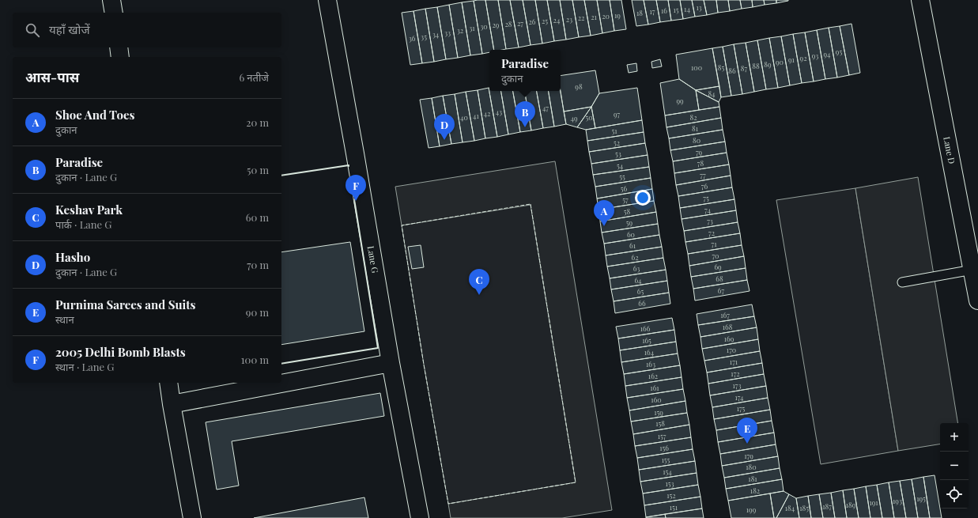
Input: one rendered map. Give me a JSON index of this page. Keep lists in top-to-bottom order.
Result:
{
  "streets": {
    "street": ["Lane D", "Lane G"]
  },
  "house_numbers": [
    "13",
    "14",
    "15",
    "16",
    "17",
    "18",
    "19",
    "20",
    "21",
    "22",
    "23",
    "24",
    "25",
    "26",
    "27",
    "28",
    "29",
    "30",
    "31",
    "32",
    "33",
    "34",
    "35",
    "36",
    "95",
    "94",
    "93",
    "92",
    "91",
    "90",
    "89",
    "88",
    "100",
    "85",
    "87",
    "86",
    "98",
    "84",
    "99",
    "47",
    "43",
    "42",
    "97",
    "41",
    "40",
    "50",
    "82",
    "49",
    "81",
    "51",
    "80",
    "52",
    "79",
    "53",
    "78",
    "54",
    "77",
    "55",
    "76",
    "56",
    "75",
    "57",
    "74",
    "58",
    "73",
    "59",
    "72",
    "60",
    "71",
    "61",
    "70",
    "62",
    "69",
    "63",
    "68",
    "64",
    "67",
    "65",
    "66",
    "167",
    "168",
    "166",
    "169",
    "165",
    "170",
    "164",
    "171",
    "163",
    "172",
    "162",
    "173",
    "161",
    "174",
    "160",
    "175",
    "159",
    "158",
    "157",
    "156",
    "179",
    "155",
    "180",
    "154",
    "181",
    "153",
    "182",
    "152",
    "195",
    "193",
    "191",
    "189",
    "187",
    "151",
    "184",
    "185",
    "199"
  ],
  "page": {
    "search": "यहाँ खोजें",
    "popup": ["Paradise", "दुकान"],
    "heading": ["आस-पास", "6 नतीजे"],
    "list": [
      {
        "mark": "A",
        "name": "Shoe And Toes",
        "note": "दुकान",
        "value": "20 m"
      },
      {
        "mark": "B",
        "name": "Paradise",
        "note": "दुकान · Lane G",
        "value": "50 m"
      },
      {
        "mark": "C",
        "name": "Keshav Park",
        "note": "पार्क · Lane G",
        "value": "60 m"
      },
      {
        "mark": "D",
        "name": "Hasho",
        "note": "दुकान · Lane G",
        "value": "70 m"
      },
      {
        "mark": "E",
        "name": "Purnima Sarees and Suits",
        "note": "स्थान",
        "value": "90 m"
      },
      {
        "mark": "F",
        "name": "2005 Delhi Bomb Blasts",
        "note": "स्थान · Lane G",
        "value": "100 m"
      }
    ],
    "pins": [
      "B",
      "D",
      "F",
      "A",
      "C",
      "E"
    ],
    "map_buttons": ["+", "−"]
  }
}
